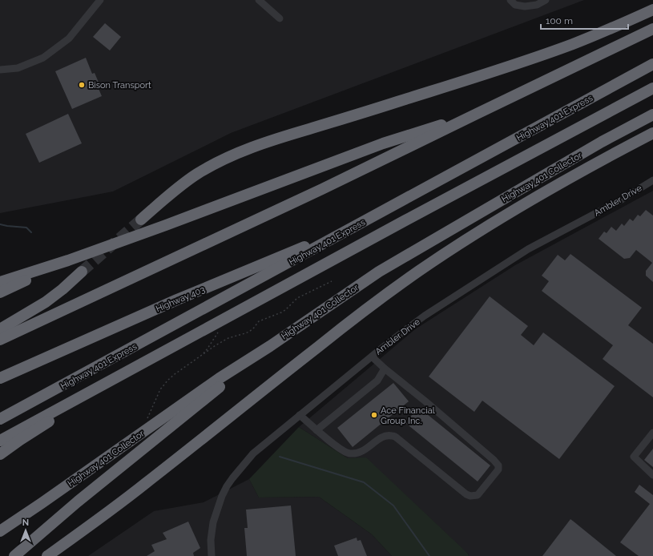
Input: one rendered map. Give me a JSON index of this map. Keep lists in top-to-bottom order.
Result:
{
  "streets": {
    "highway": ["Highway 401 Express", "Highway 401 Collector", "Highway 403"],
    "street": ["Ambler Drive"]
  },
  "crossings": [
    ["Highway 401 Express", "Highway 403"]
  ],
  "places": ["Bison Transport", "Ace Financial Group Inc."],
  "scale_bar": "100 m",
  "north": "top"
}
